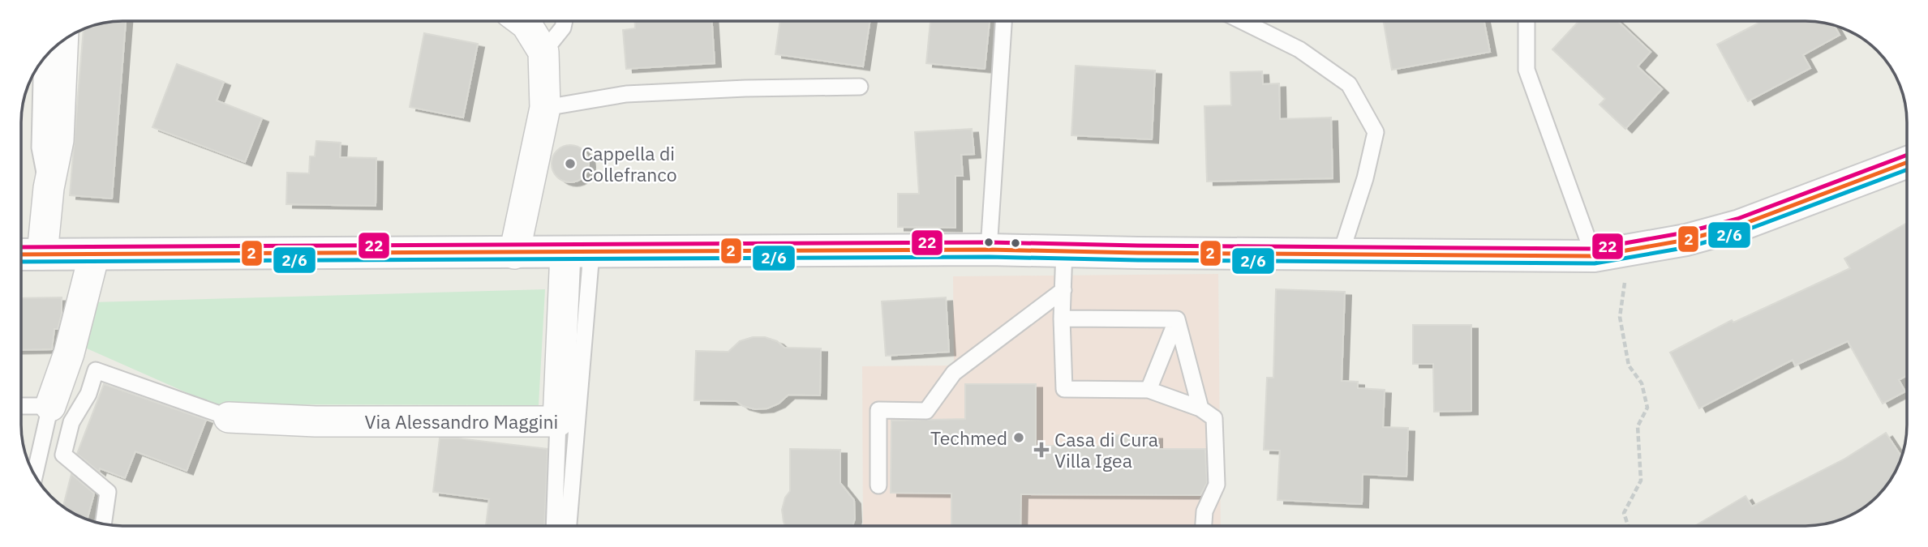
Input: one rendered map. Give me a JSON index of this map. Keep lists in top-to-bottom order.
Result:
{
  "streets": {
    "street": ["Via Alessandro Maggini"]
  },
  "places": {
    "other": ["Cappella di Collefranco", "Techmed"],
    "health": ["Casa di Cura Villa Igea"]
  },
  "lines": ["transit line 22", "transit line 2", "transit line 2/6"]
}
